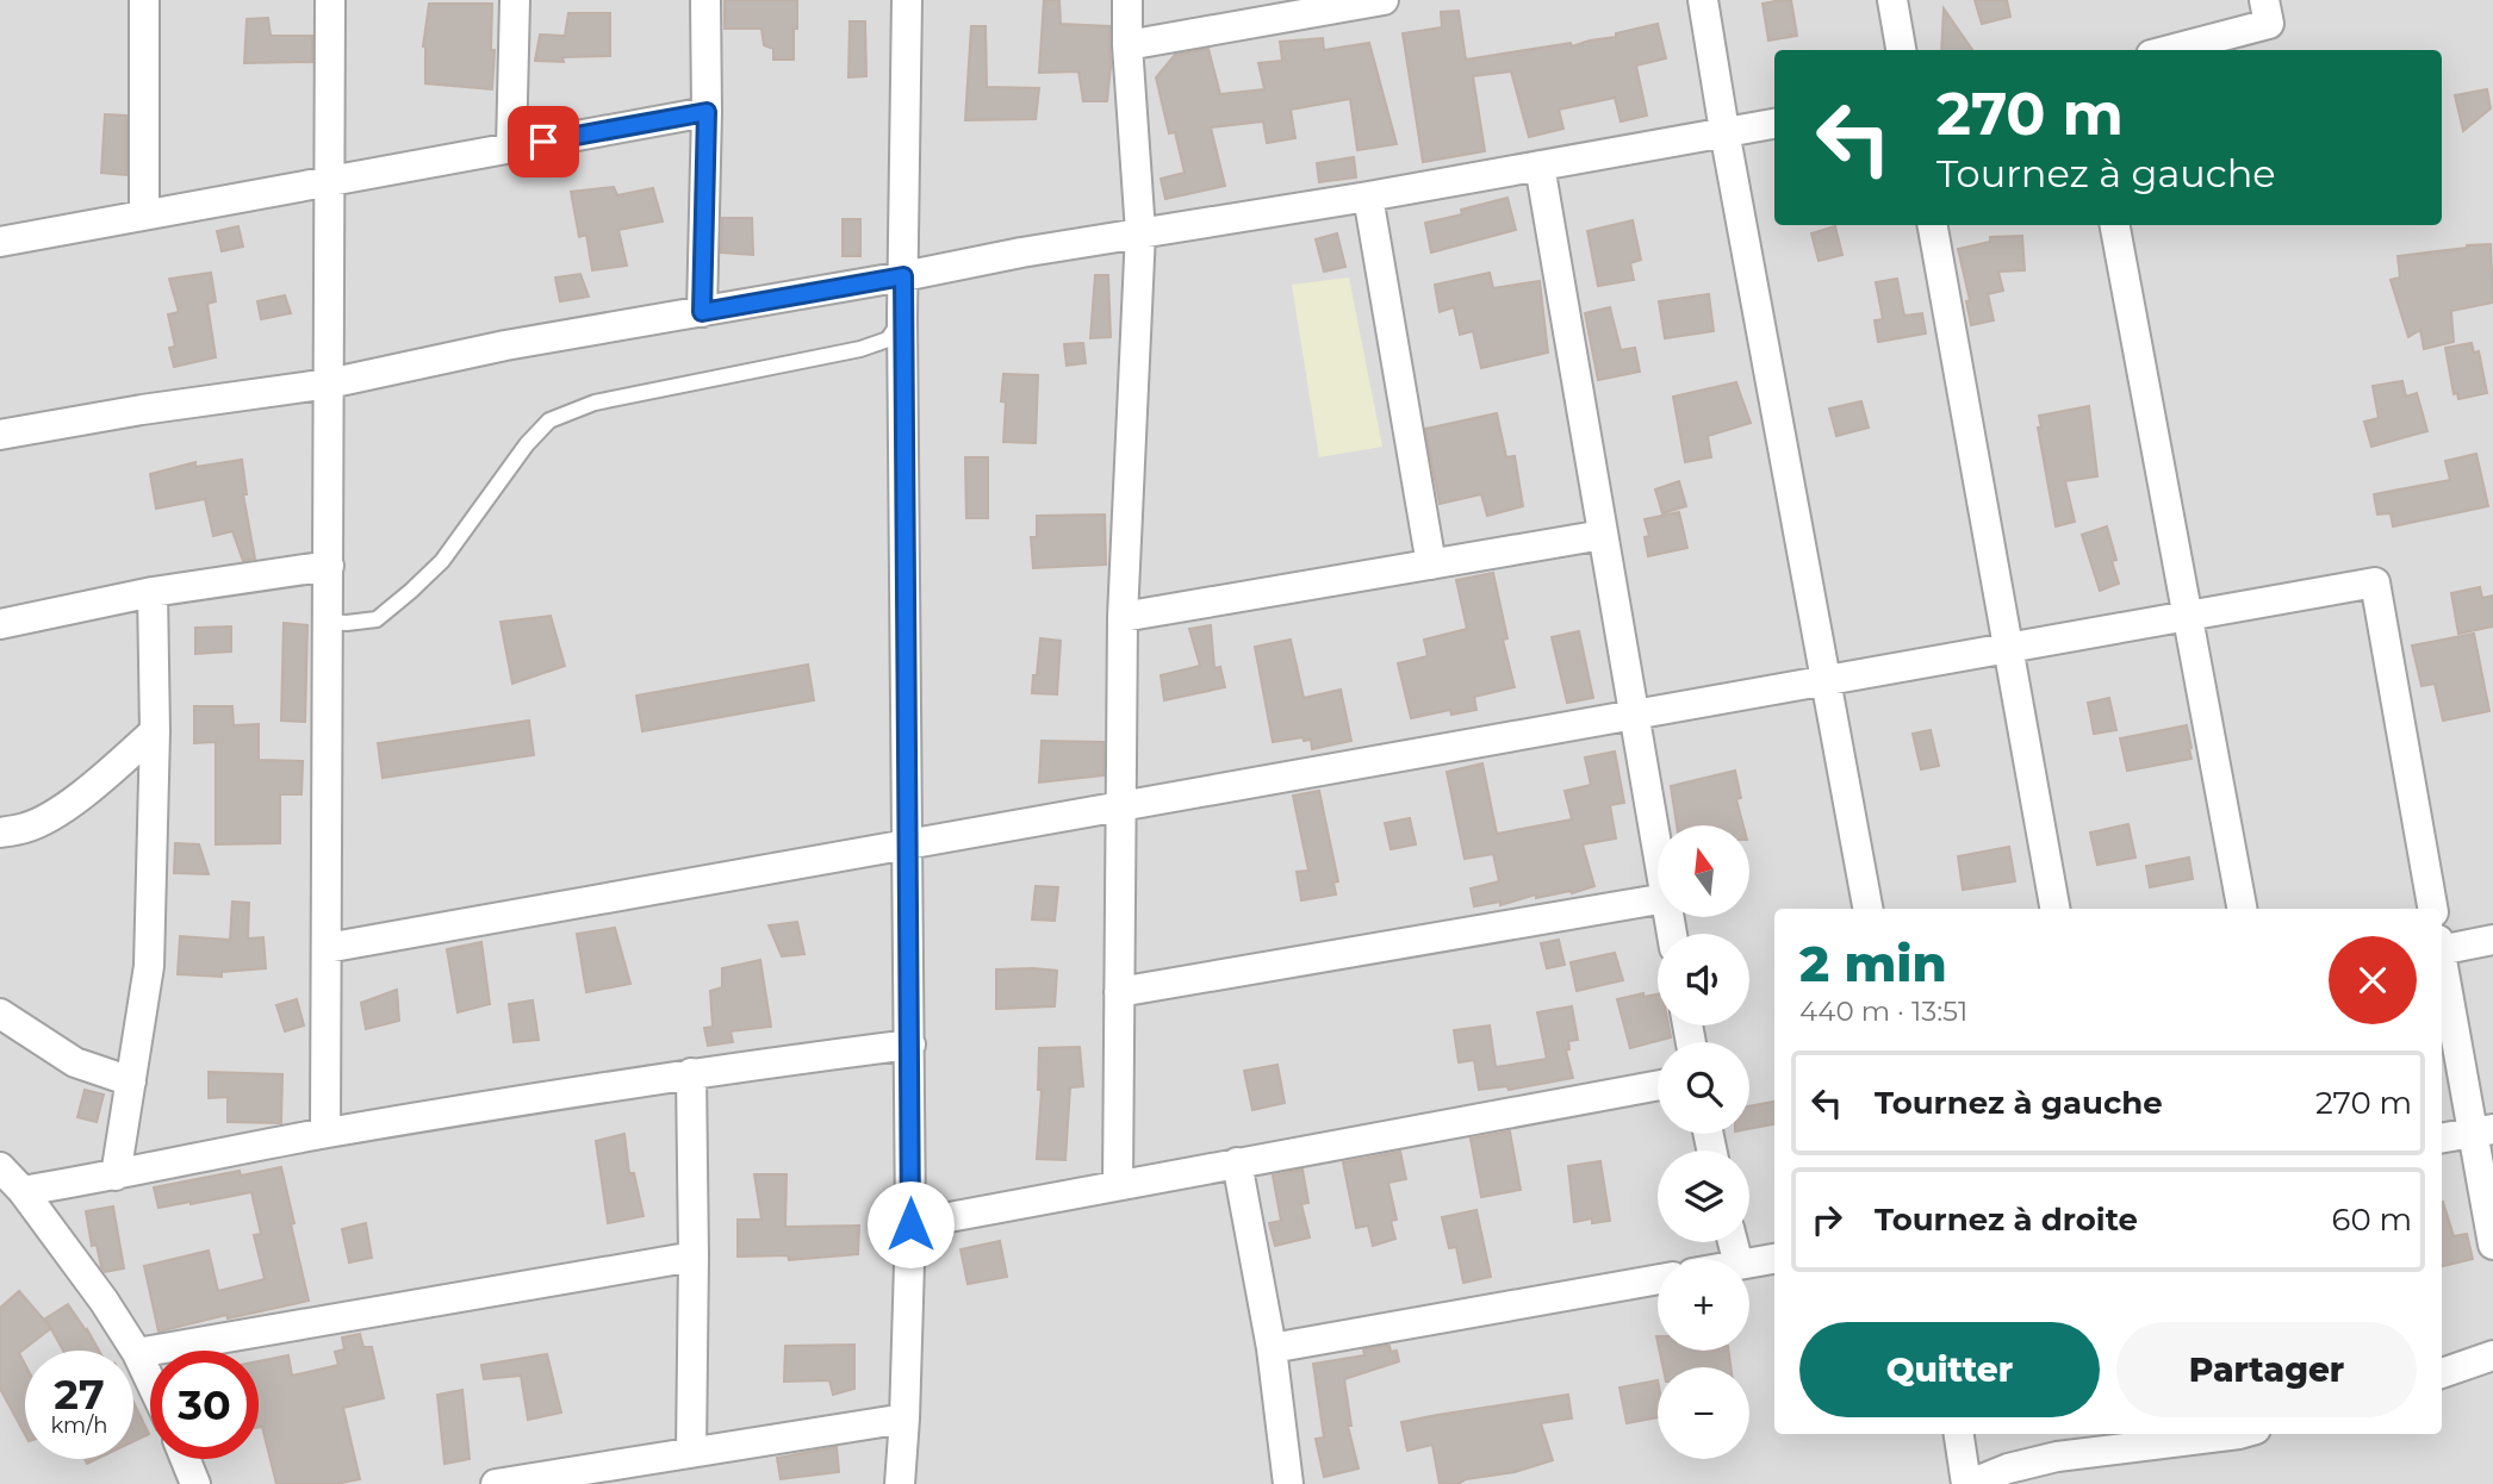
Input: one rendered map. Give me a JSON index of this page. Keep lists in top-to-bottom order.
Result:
{
  "north": "top",
  "page": {
    "turn": ["270 m", "Tournez à gauche"],
    "map_buttons": ["+", "−"],
    "heading": ["2 min", "440 m · 13:51"],
    "list": [
      {
        "name": "Tournez à gauche",
        "value": "270 m"
      },
      {
        "name": "Tournez à droite",
        "value": "60 m"
      }
    ],
    "buttons": ["Quitter", "Partager"],
    "speed": "27 km/h",
    "limit": "30"
  }
}
